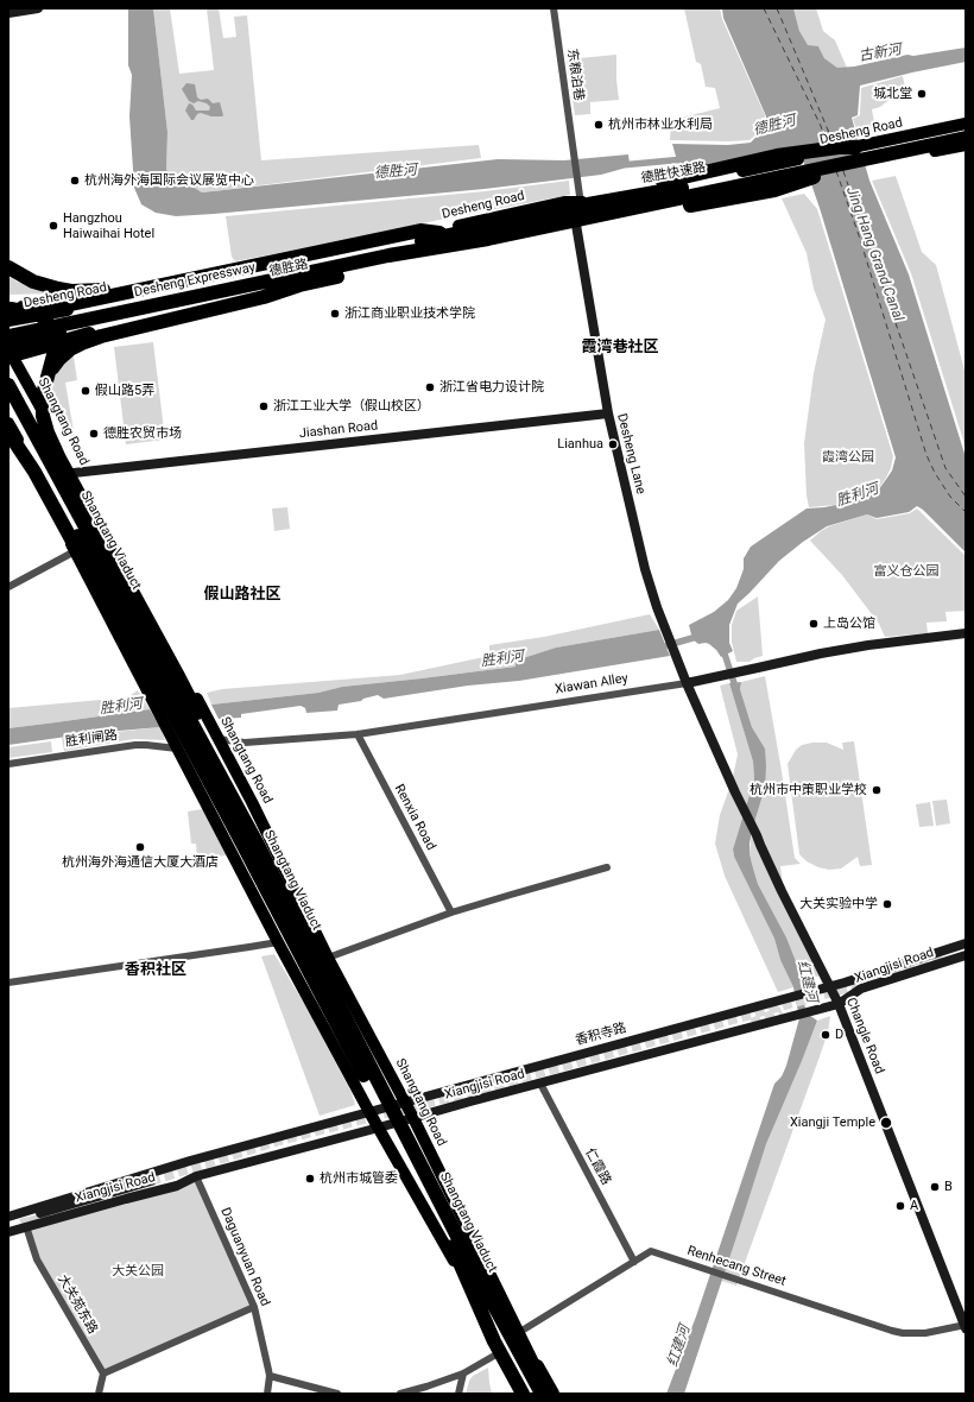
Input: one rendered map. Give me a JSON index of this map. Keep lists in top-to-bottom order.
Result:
{
  "streets": {
    "highway": ["德胜快速路", "Desheng Expressway", "Shangtang Viaduct"],
    "main road": ["Desheng Road", "德胜路", "Shangtang Road"],
    "street": [
      "东粮泊巷",
      "Jiashan Road",
      "Desheng Lane",
      "Xiawan Alley",
      "胜利闸路",
      "Renxia Road",
      "Xiangjisi Road",
      "香积寺路",
      "Changle Road",
      "仁霞路",
      "Daguanyuan Road",
      "Renhecang Street",
      "大关苑东路"
    ]
  },
  "crossings": [
    ["东粮泊巷", "Desheng Road"],
    ["东粮泊巷", "德胜快速路"],
    ["Desheng Road", "德胜快速路"],
    ["德胜快速路", "德胜路"],
    ["德胜快速路", "Desheng Expressway"],
    ["德胜快速路", "Desheng Lane"],
    ["德胜路", "Shangtang Road"],
    ["德胜路", "Desheng Lane"],
    ["Shangtang Road", "Jiashan Road"],
    ["Shangtang Road", "Xiawan Alley"],
    ["Shangtang Road", "Xiangjisi Road"],
    ["Shangtang Road", "香积寺路"],
    ["Shangtang Road", "Renhecang Street"],
    ["Jiashan Road", "Desheng Lane"],
    ["Desheng Lane", "Xiawan Alley"],
    ["Desheng Lane", "Changle Road"],
    ["Xiawan Alley", "Renxia Road"],
    ["Xiawan Alley", "Changle Road"],
    ["Xiangjisi Road", "香积寺路"],
    ["Xiangjisi Road", "Changle Road"],
    ["Xiangjisi Road", "仁霞路"],
    ["Xiangjisi Road", "Daguanyuan Road"],
    ["Xiangjisi Road", "大关苑东路"],
    ["Changle Road", "Renhecang Street"],
    ["仁霞路", "Renhecang Street"]
  ],
  "districts": ["霞湾巷社区", "假山路社区", "香积社区"],
  "water": [
    "古新河",
    "德胜河",
    "Jing Hang Grand Canal",
    "胜利河",
    "红建河"
  ],
  "parks": ["霞湾公园", "富义仓公园", "大关公园"],
  "places": [
    "城北堂",
    "杭州市林业水利局",
    "杭州海外海国际会议展览中心",
    "Hangzhou Haiwaihai Hotel",
    "浙江商业职业技术学院",
    "浙江省电力设计院",
    "假山路5弄",
    "浙江工业大学（假山校区）",
    "德胜农贸市场",
    "Lianhua",
    "上岛公馆",
    "杭州市中策职业学校",
    "杭州海外海通信大厦大酒店",
    "大关实验中学",
    "D",
    "Xiangji Temple",
    "杭州市城管委",
    "B",
    "A"
  ]
}
